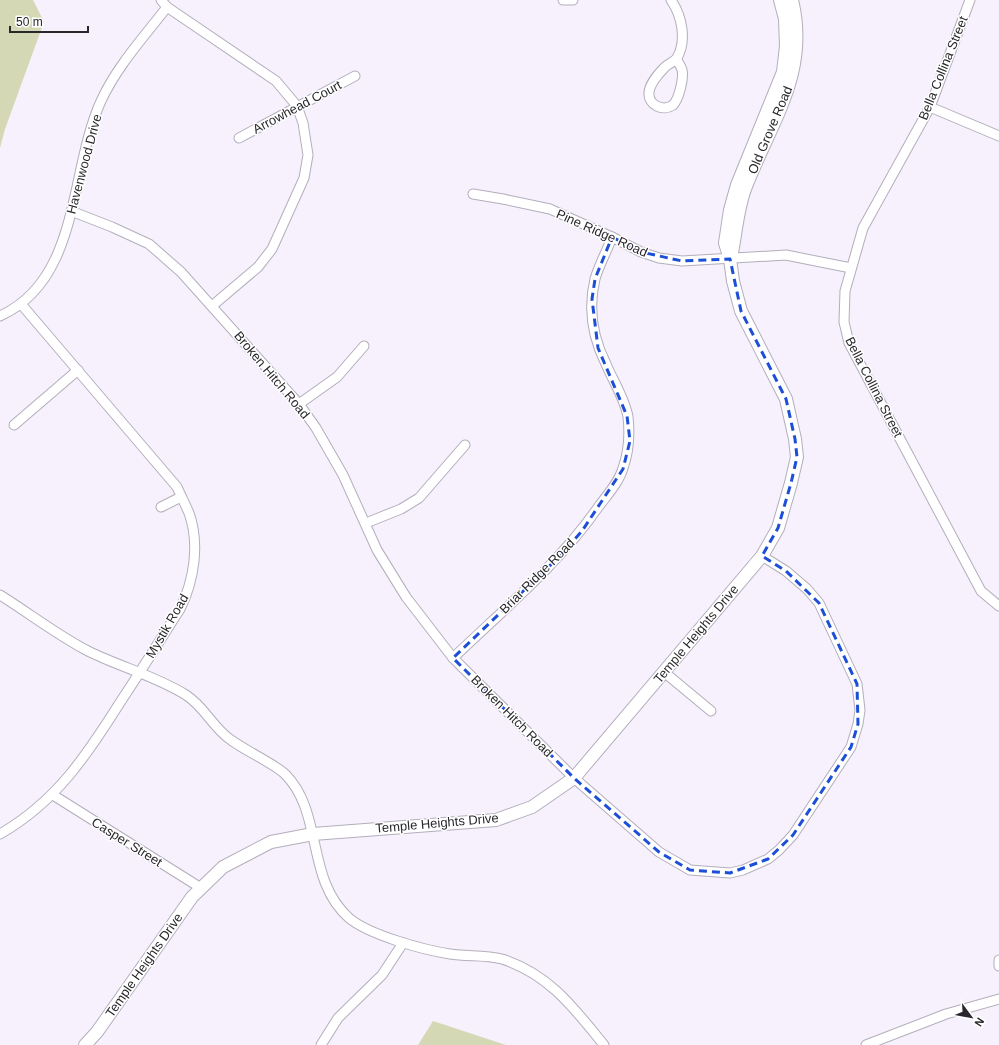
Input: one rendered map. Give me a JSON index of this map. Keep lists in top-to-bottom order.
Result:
{
  "streets": {
    "street": [
      "Bella Collina Street",
      "Arrowhead Court",
      "Old Grove Road",
      "Havenwood Drive",
      "Pine Ridge Road",
      "Broken Hitch Road",
      "Briar Ridge Road",
      "Mystik Road",
      "Temple Heights Drive",
      "Casper Street"
    ]
  },
  "crossings": [
    ["Bella Collina Street", "Pine Ridge Road"],
    ["Old Grove Road", "Pine Ridge Road"],
    ["Old Grove Road", "Temple Heights Drive"],
    ["Havenwood Drive", "Broken Hitch Road"],
    ["Havenwood Drive", "Mystik Road"],
    ["Pine Ridge Road", "Briar Ridge Road"],
    ["Broken Hitch Road", "Briar Ridge Road"],
    ["Broken Hitch Road", "Temple Heights Drive"],
    ["Mystik Road", "Casper Street"],
    ["Temple Heights Drive", "Casper Street"]
  ],
  "scale_bar": "50 m",
  "north": "bottom right"
}
